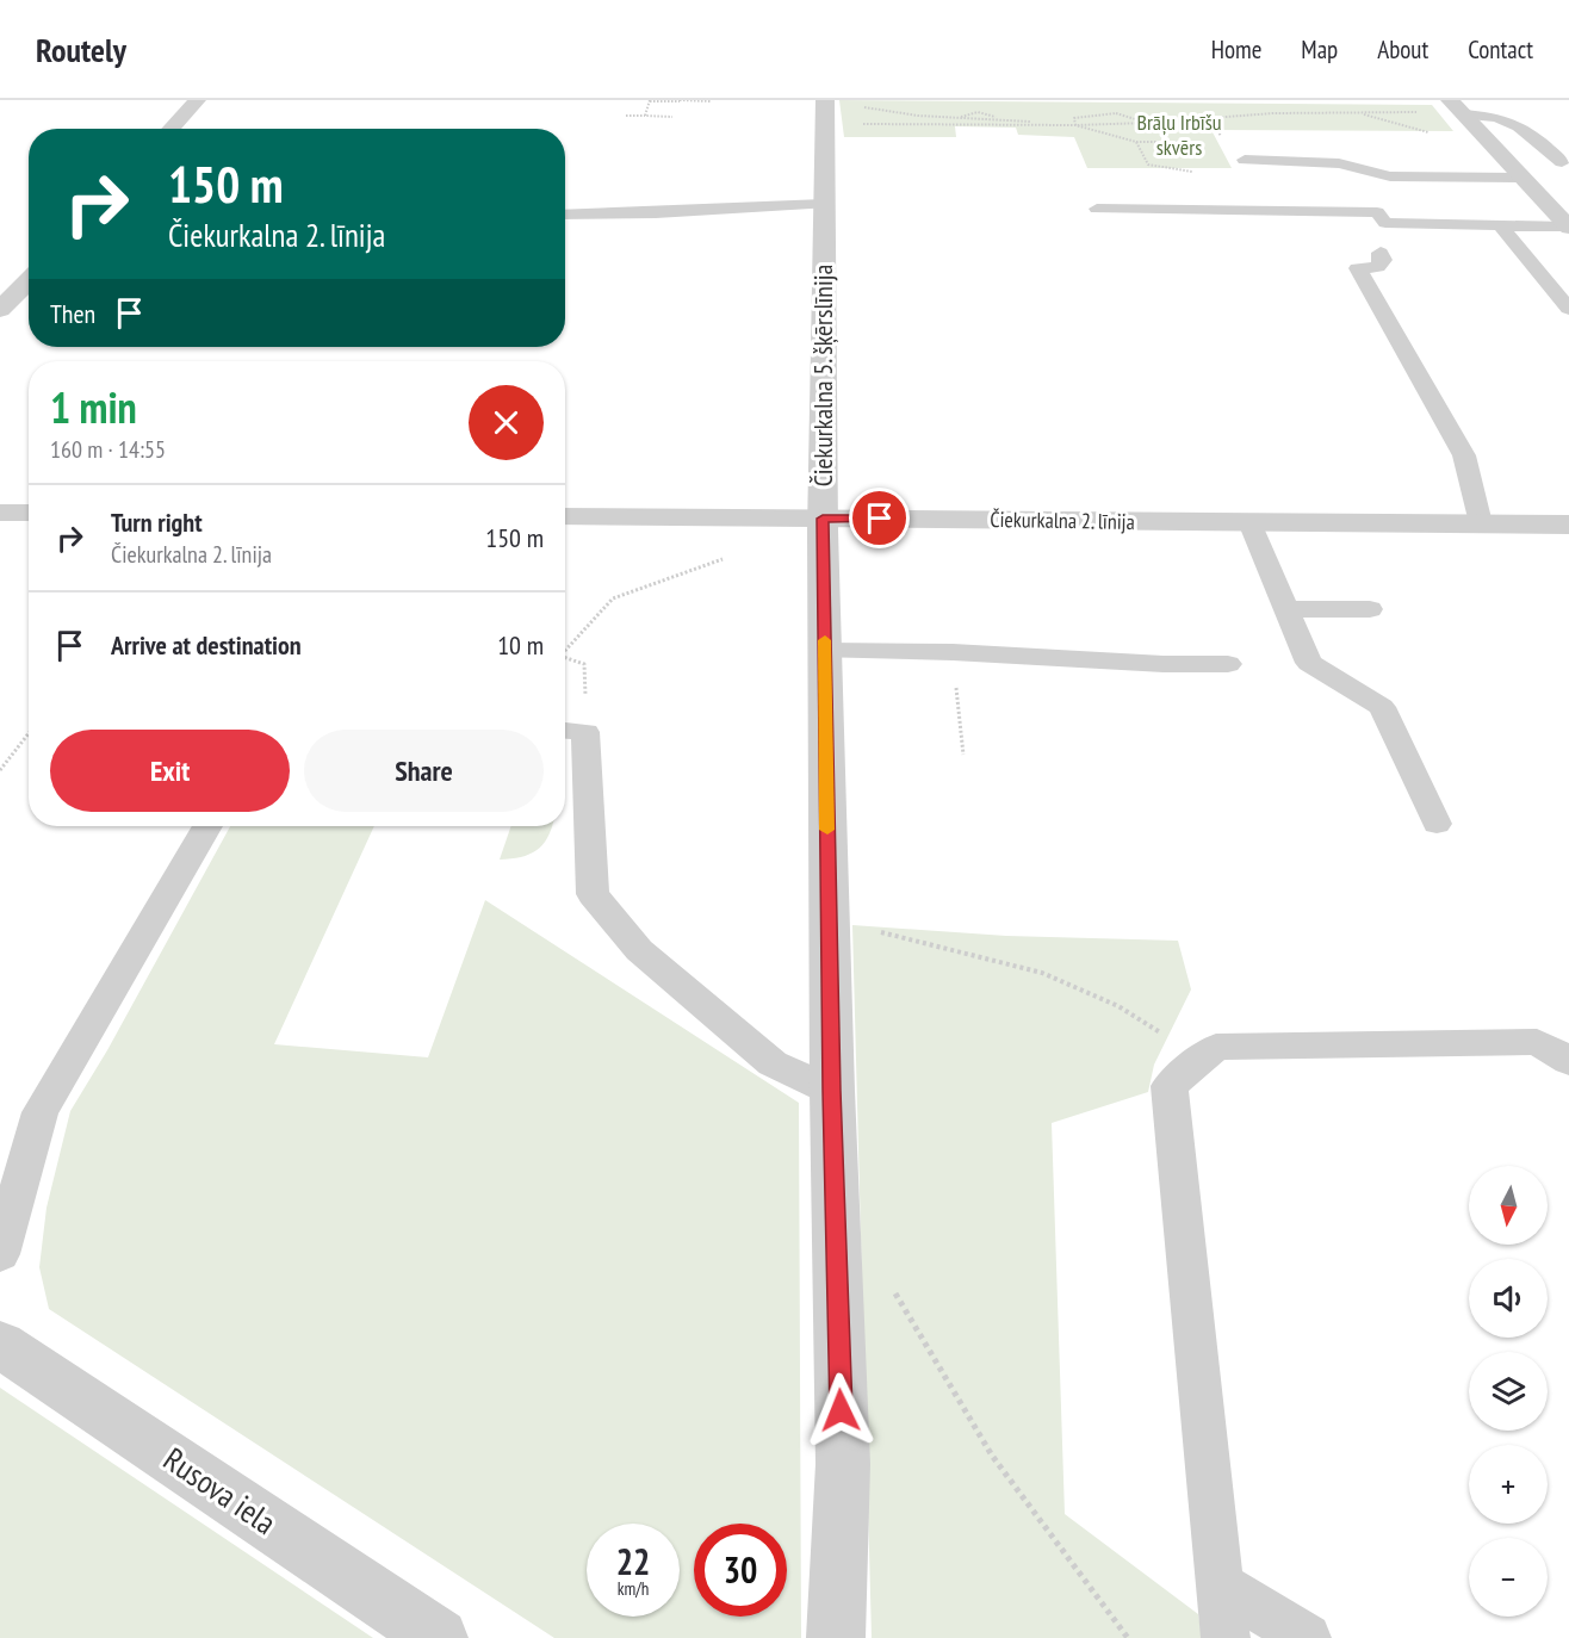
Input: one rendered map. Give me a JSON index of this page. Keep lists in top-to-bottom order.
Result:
{
  "streets": {
    "street": ["Čiekurkalna 5. šķērslīnija", "Čiekurkalna 2. līnija", "Rusova iela"]
  },
  "crossings": [
    ["Čiekurkalna 5. šķērslīnija", "Čiekurkalna 2. līnija"]
  ],
  "parks": ["Brāļu Irbīšu skvērs"],
  "north": "bottom",
  "page": {
    "header": "Routely",
    "nav": [
      "Home",
      "Map",
      "About",
      "Contact"
    ],
    "turn": ["150 m", "Čiekurkalna 2. līnija"],
    "then": "Then",
    "heading": ["1 min", "160 m · 14:55"],
    "list": [
      {
        "name": "Turn right",
        "note": "Čiekurkalna 2. līnija",
        "value": "150 m"
      },
      {
        "name": "Arrive at destination",
        "value": "10 m"
      }
    ],
    "buttons": ["Exit", "Share"],
    "map_buttons": ["+", "−"],
    "speed": "22 km/h",
    "limit": "30"
  }
}
